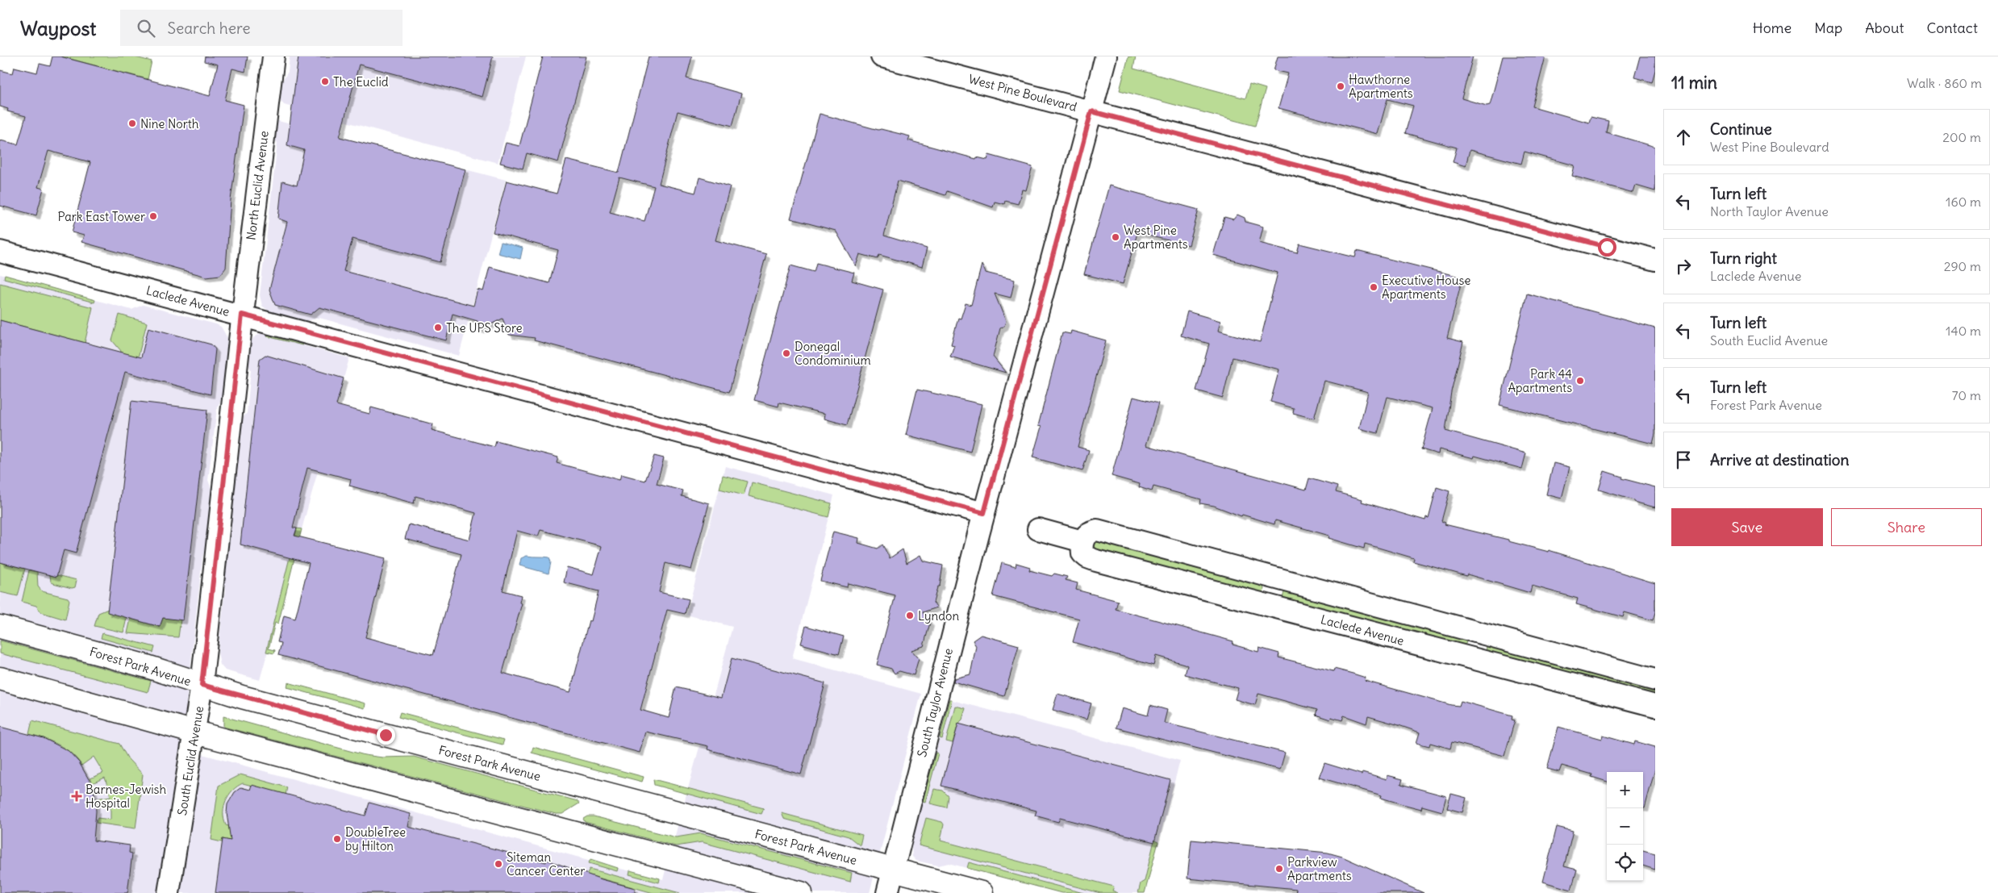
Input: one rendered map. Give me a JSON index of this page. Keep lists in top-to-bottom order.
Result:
{
  "streets": {
    "main road": ["Forest Park Avenue"],
    "street": [
      "West Pine Boulevard",
      "North Euclid Avenue",
      "Laclede Avenue",
      "South Taylor Avenue",
      "South Euclid Avenue"
    ]
  },
  "crossings": [
    ["West Pine Boulevard", "South Taylor Avenue"],
    ["North Euclid Avenue", "Laclede Avenue"],
    ["North Euclid Avenue", "South Euclid Avenue"],
    ["Laclede Avenue", "South Taylor Avenue"],
    ["Laclede Avenue", "South Euclid Avenue"],
    ["Forest Park Avenue", "South Taylor Avenue"],
    ["Forest Park Avenue", "South Euclid Avenue"]
  ],
  "places": {
    "other": [
      "The Euclid",
      "Hawthorne Apartments",
      "Nine North",
      "Park East Tower",
      "West Pine Apartments",
      "Executive House Apartments",
      "The UPS Store",
      "Donegal Condominium",
      "Park 44 Apartments",
      "Lyndon",
      "DoubleTree by Hilton",
      "Siteman Cancer Center",
      "Parkview Apartments"
    ],
    "health": ["Barnes-Jewish Hospital"]
  },
  "page": {
    "header": "Waypost",
    "search": "Search here",
    "nav": [
      "Home",
      "Map",
      "About",
      "Contact"
    ],
    "heading": ["11 min", "Walk · 860 m"],
    "list": [
      ["Continue", "West Pine Boulevard", "200 m"],
      ["Turn left", "North Taylor Avenue", "160 m"],
      ["Turn right", "Laclede Avenue", "290 m"],
      ["Turn left", "South Euclid Avenue", "140 m"],
      ["Turn left", "Forest Park Avenue", "70 m"],
      "Arrive at destination"
    ],
    "buttons": ["Save", "Share"],
    "map_buttons": ["+", "−"]
  }
}
